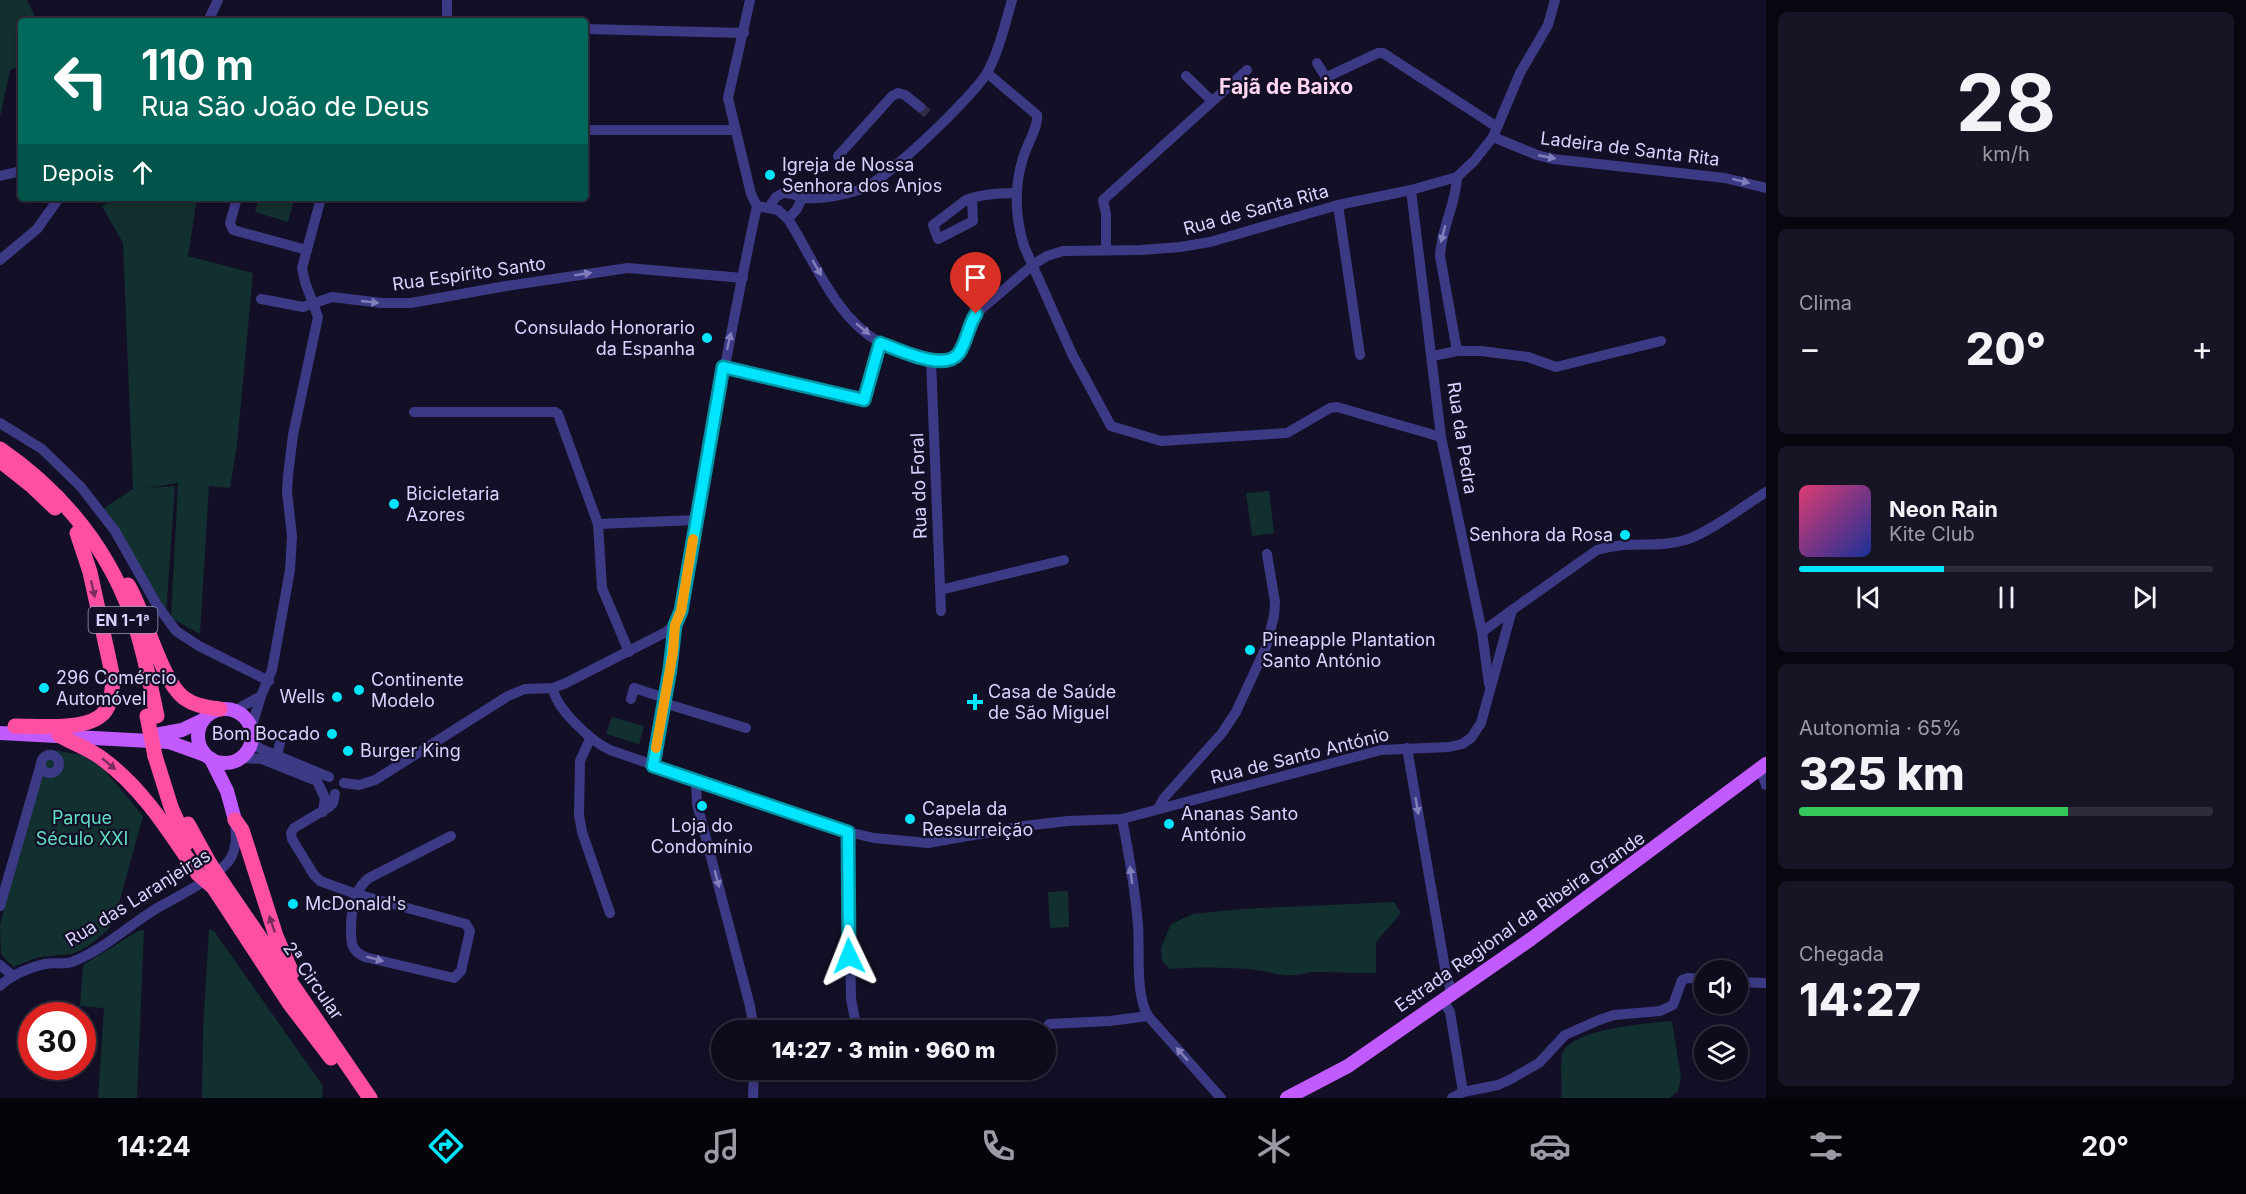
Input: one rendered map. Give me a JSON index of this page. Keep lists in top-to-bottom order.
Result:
{
  "streets": {
    "highway": ["EN 1-1ª", "2ª Circular"],
    "main road": ["Rua das Laranjeiras", "Estrada Regional da Ribeira Grande"],
    "street": [
      "Ladeira de Santa Rita",
      "Rua de Santa Rita",
      "Rua Espírito Santo",
      "Rua da Pedra",
      "Rua do Foral",
      "Rua de Santo António"
    ]
  },
  "crossings": [
    ["Rua de Santa Rita", "Rua da Pedra"],
    ["Rua de Santa Rita", "Rua do Foral"],
    ["Rua da Pedra", "Rua de Santo António"],
    ["EN 1-1ª", "2ª Circular"]
  ],
  "one_way": ["Ladeira de Santa Rita", "Rua Espírito Santo"],
  "districts": ["Fajã de Baixo"],
  "parks": ["Parque Século XXI"],
  "places": {
    "other": [
      "Igreja de Nossa Senhora dos Anjos",
      "Consulado Honorario da Espanha",
      "Bicicletaria Azores",
      "Senhora da Rosa",
      "Pineapple Plantation Santo António",
      "296 Comércio Automóvel",
      "Continente Modelo",
      "Wells",
      "Bom Bocado",
      "Burger King",
      "Loja do Condomínio",
      "Capela da Ressurreição",
      "Ananas Santo António",
      "McDonald's"
    ],
    "health": ["Casa de Saúde de São Miguel"]
  },
  "page": {
    "tile": [
      ["28", "km/h"],
      "Clima",
      ["Autonomia · 65%", "325 km"],
      ["Chegada", "14:27"]
    ],
    "turn": ["110 m", "Rua São João de Deus"],
    "then": "Depois",
    "heat": ["−", "20°", "+"],
    "song": ["Neon Rain", "Kite Club"],
    "limit": "30",
    "trip": "14:27 · 3 min · 960 m",
    "tabs": ["14:24", "20°"]
  }
}
